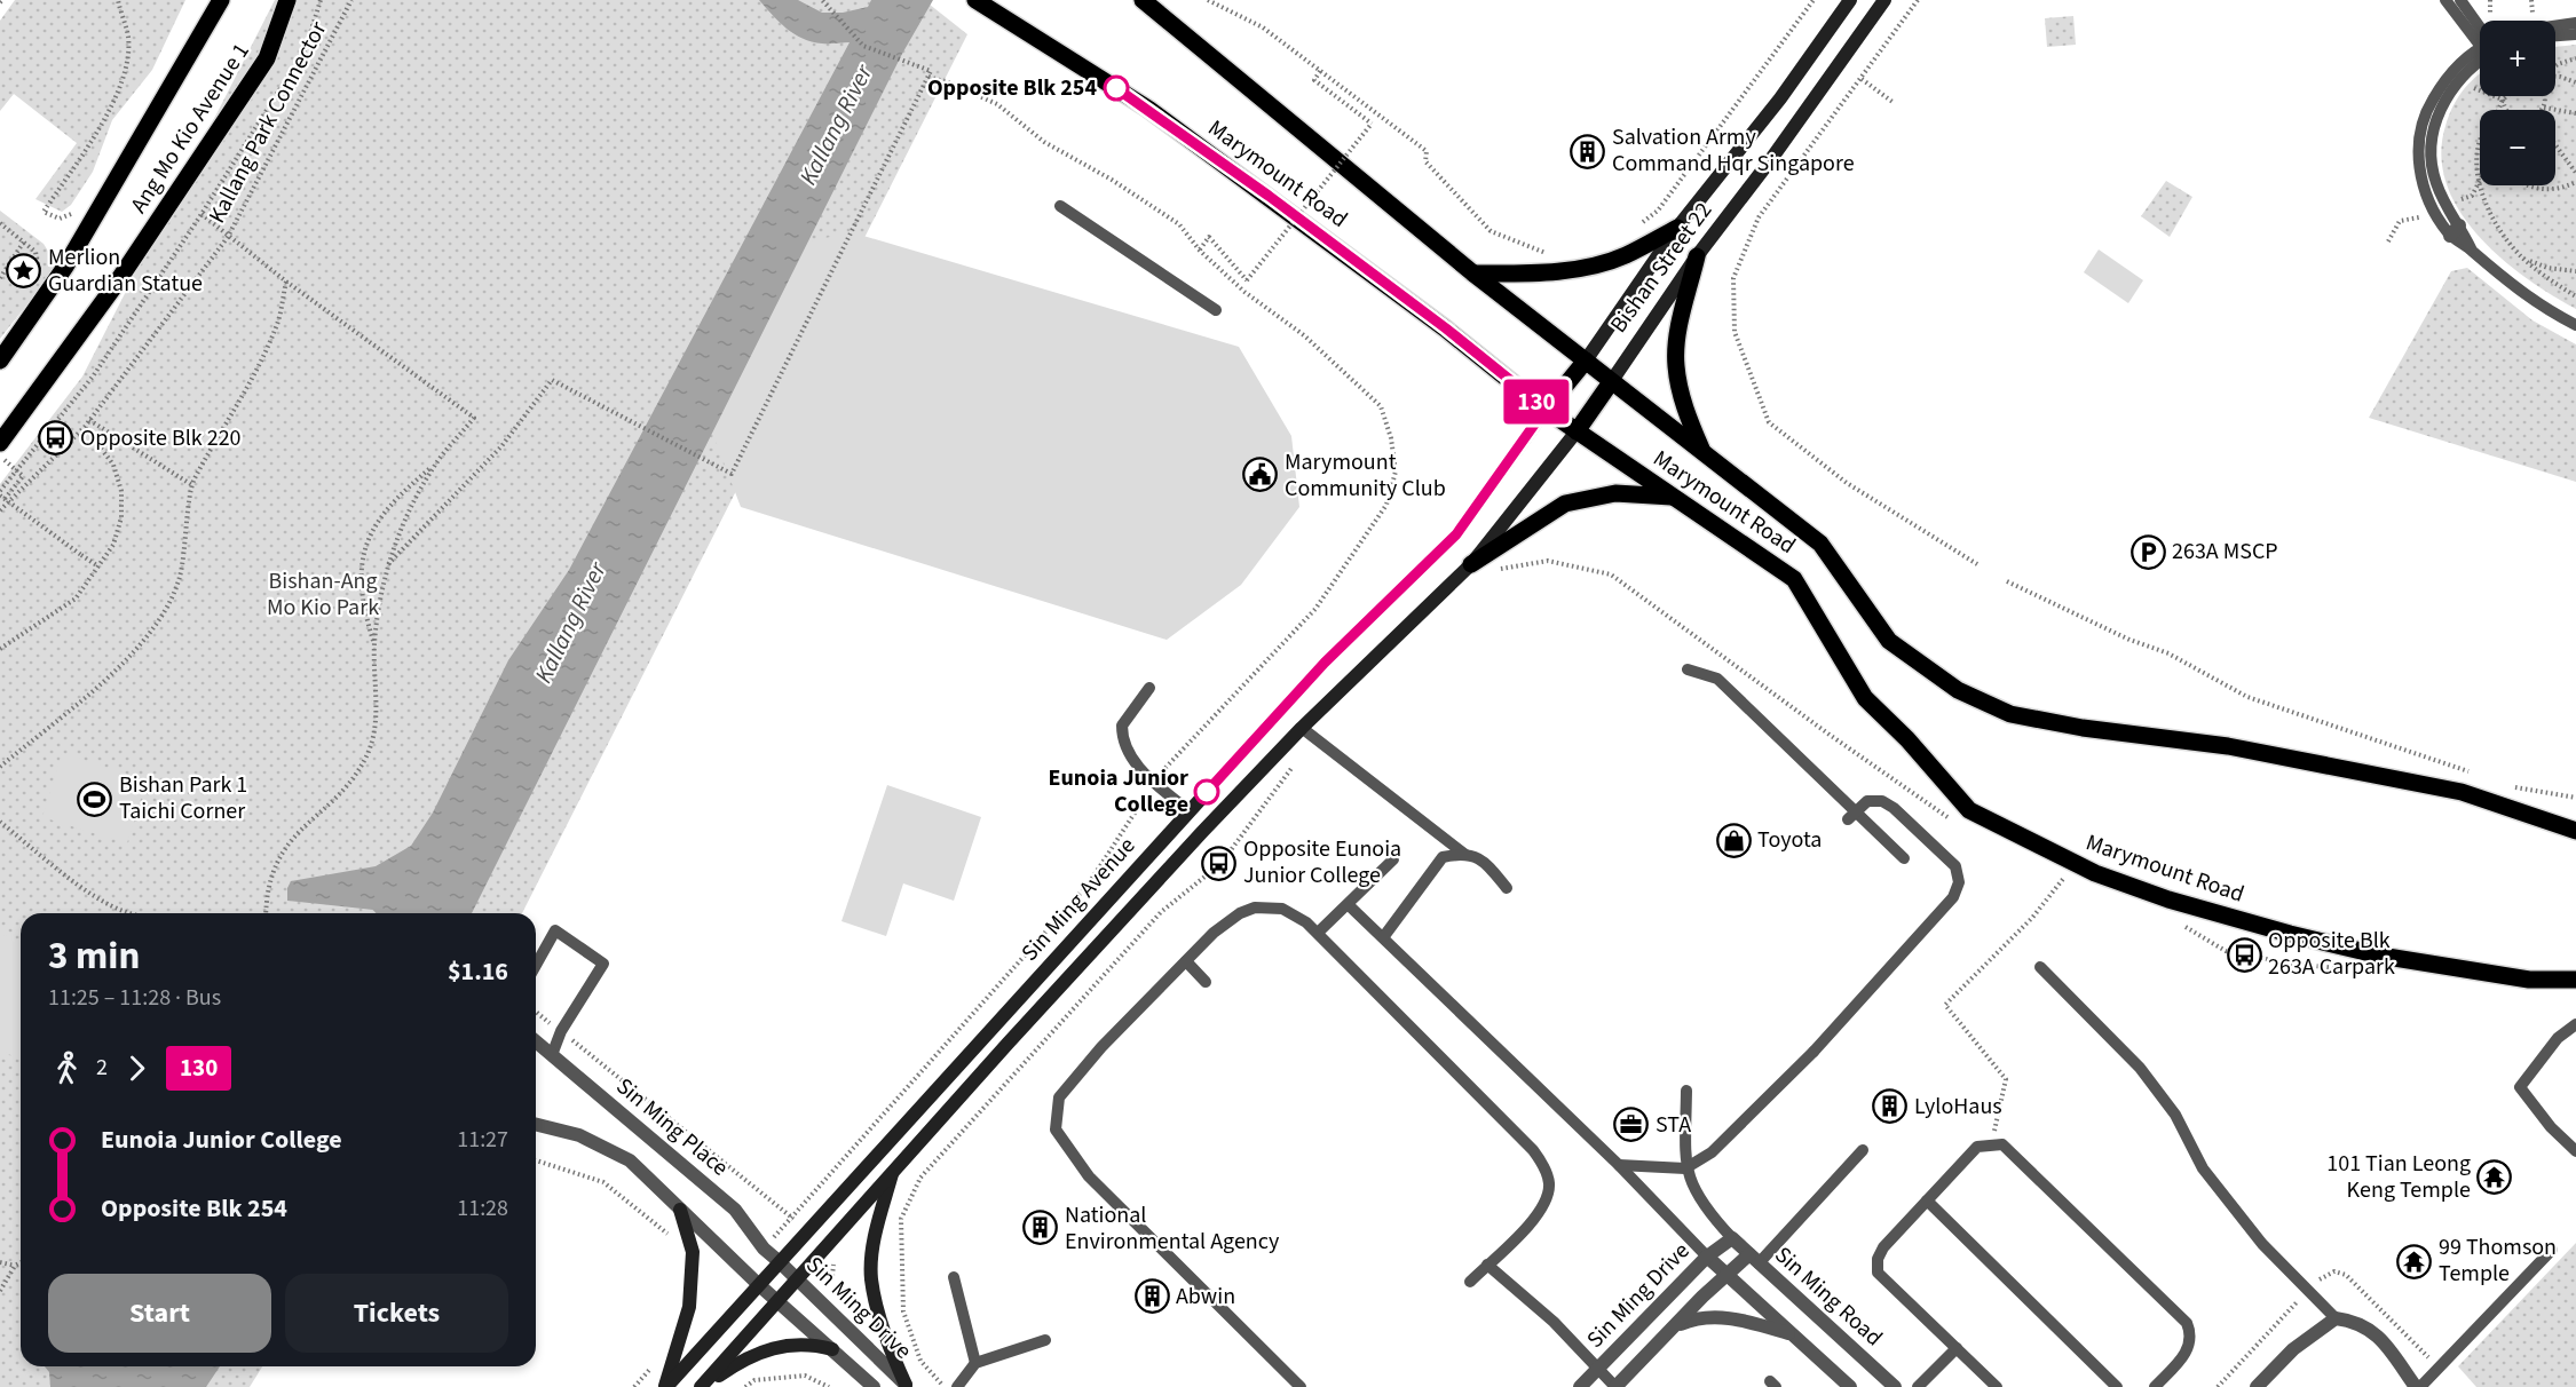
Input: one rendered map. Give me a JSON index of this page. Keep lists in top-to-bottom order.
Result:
{
  "streets": {
    "main road": [
      "Ang Mo Kio Avenue 1",
      "Marymount Road",
      "Bishan Street 22",
      "Sin Ming Avenue"
    ],
    "street": ["Sin Ming Place", "Sin Ming Drive", "Sin Ming Road"],
    "path": ["Kallang Park Connector"]
  },
  "crossings": [
    ["Marymount Road", "Bishan Street 22"],
    ["Marymount Road", "Sin Ming Avenue"],
    ["Bishan Street 22", "Sin Ming Avenue"],
    ["Sin Ming Avenue", "Sin Ming Place"],
    ["Sin Ming Avenue", "Sin Ming Drive"],
    ["Sin Ming Place", "Sin Ming Drive"],
    ["Sin Ming Drive", "Sin Ming Road"]
  ],
  "water": ["Kallang River"],
  "parks": ["Bishan-Ang Mo Kio Park"],
  "places": {
    "other": ["Opposite Blk 254", "Eunoia Junior College"],
    "building": [
      "Salvation Army Command Hqr Singapore",
      "LyloHaus",
      "National Environmental Agency",
      "Abwin"
    ],
    "place": ["Merlion Guardian Statue"],
    "bus stop": ["Opposite Blk 220", "Opposite Eunoia Junior College", "Opposite Blk 263A Carpark"],
    "public building": ["Marymount Community Club"],
    "parking": ["263A MSCP"],
    "sports": ["Bishan Park 1 Taichi Corner"],
    "shop": ["Toyota"],
    "office": ["STA"],
    "temple": ["101 Tian Leong Keng Temple", "99 Thomson Temple"]
  },
  "lines": ["bus line 130"],
  "page": {
    "on_map": "130",
    "map_buttons": ["+", "−"],
    "heading": ["3 min", "11:25 – 11:28 · Bus", "$1.16"],
    "legs": ["2", "130"],
    "list": [
      {
        "name": "Eunoia Junior College",
        "value": "11:27"
      },
      {
        "name": "Opposite Blk 254",
        "value": "11:28"
      }
    ],
    "buttons": ["Start", "Tickets"]
  }
}
